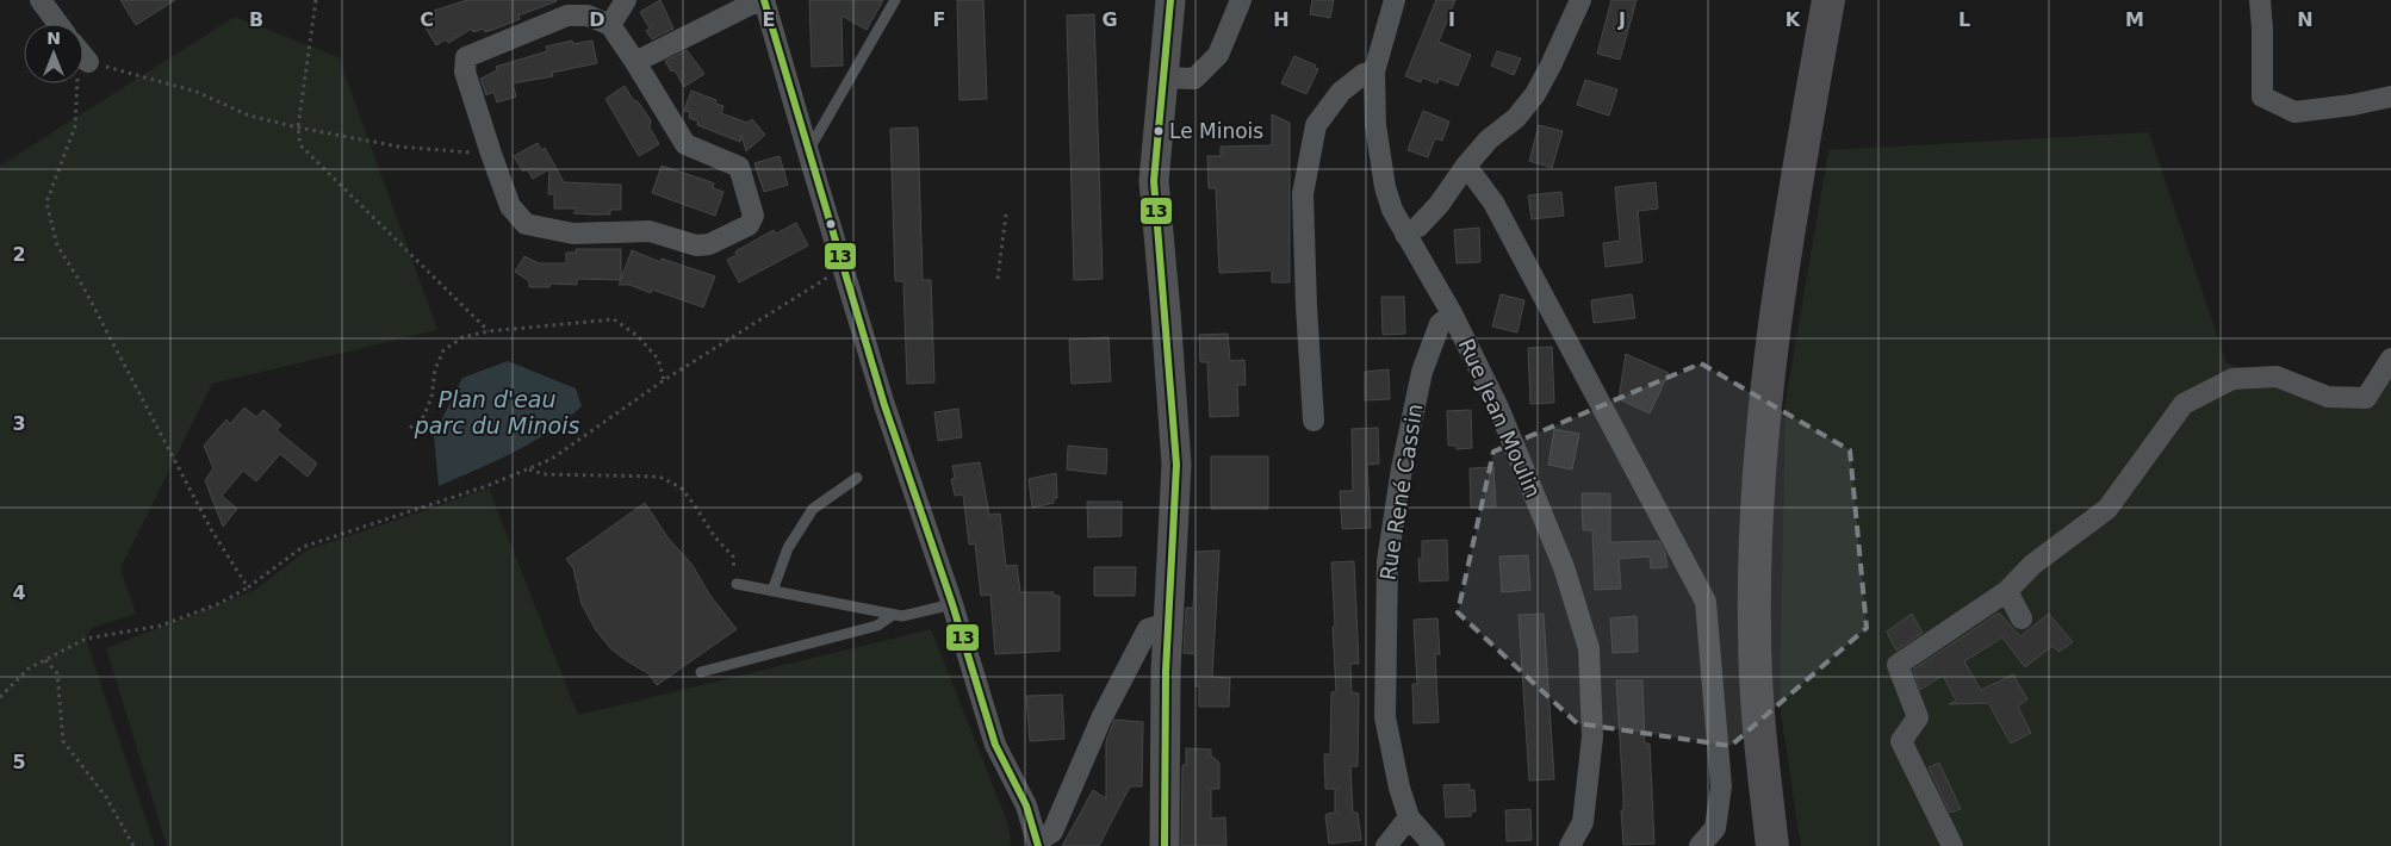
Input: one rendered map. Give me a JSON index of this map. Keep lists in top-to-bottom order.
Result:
{
  "streets": {
    "street": ["Rue Jean Moulin", "Rue René Cassin"]
  },
  "crossings": [
    ["Rue Jean Moulin", "Rue René Cassin"]
  ],
  "water": ["Plan d'eau parc du Minois"],
  "places": ["Le Minois"],
  "lines": ["transit line 13"],
  "north": "top",
  "grid": {
    "columns": [
      "B",
      "C",
      "D",
      "E",
      "F",
      "G",
      "H",
      "I",
      "J",
      "K",
      "L",
      "M",
      "N"
    ],
    "rows": [
      "2",
      "3",
      "4",
      "5"
    ]
  }
}
